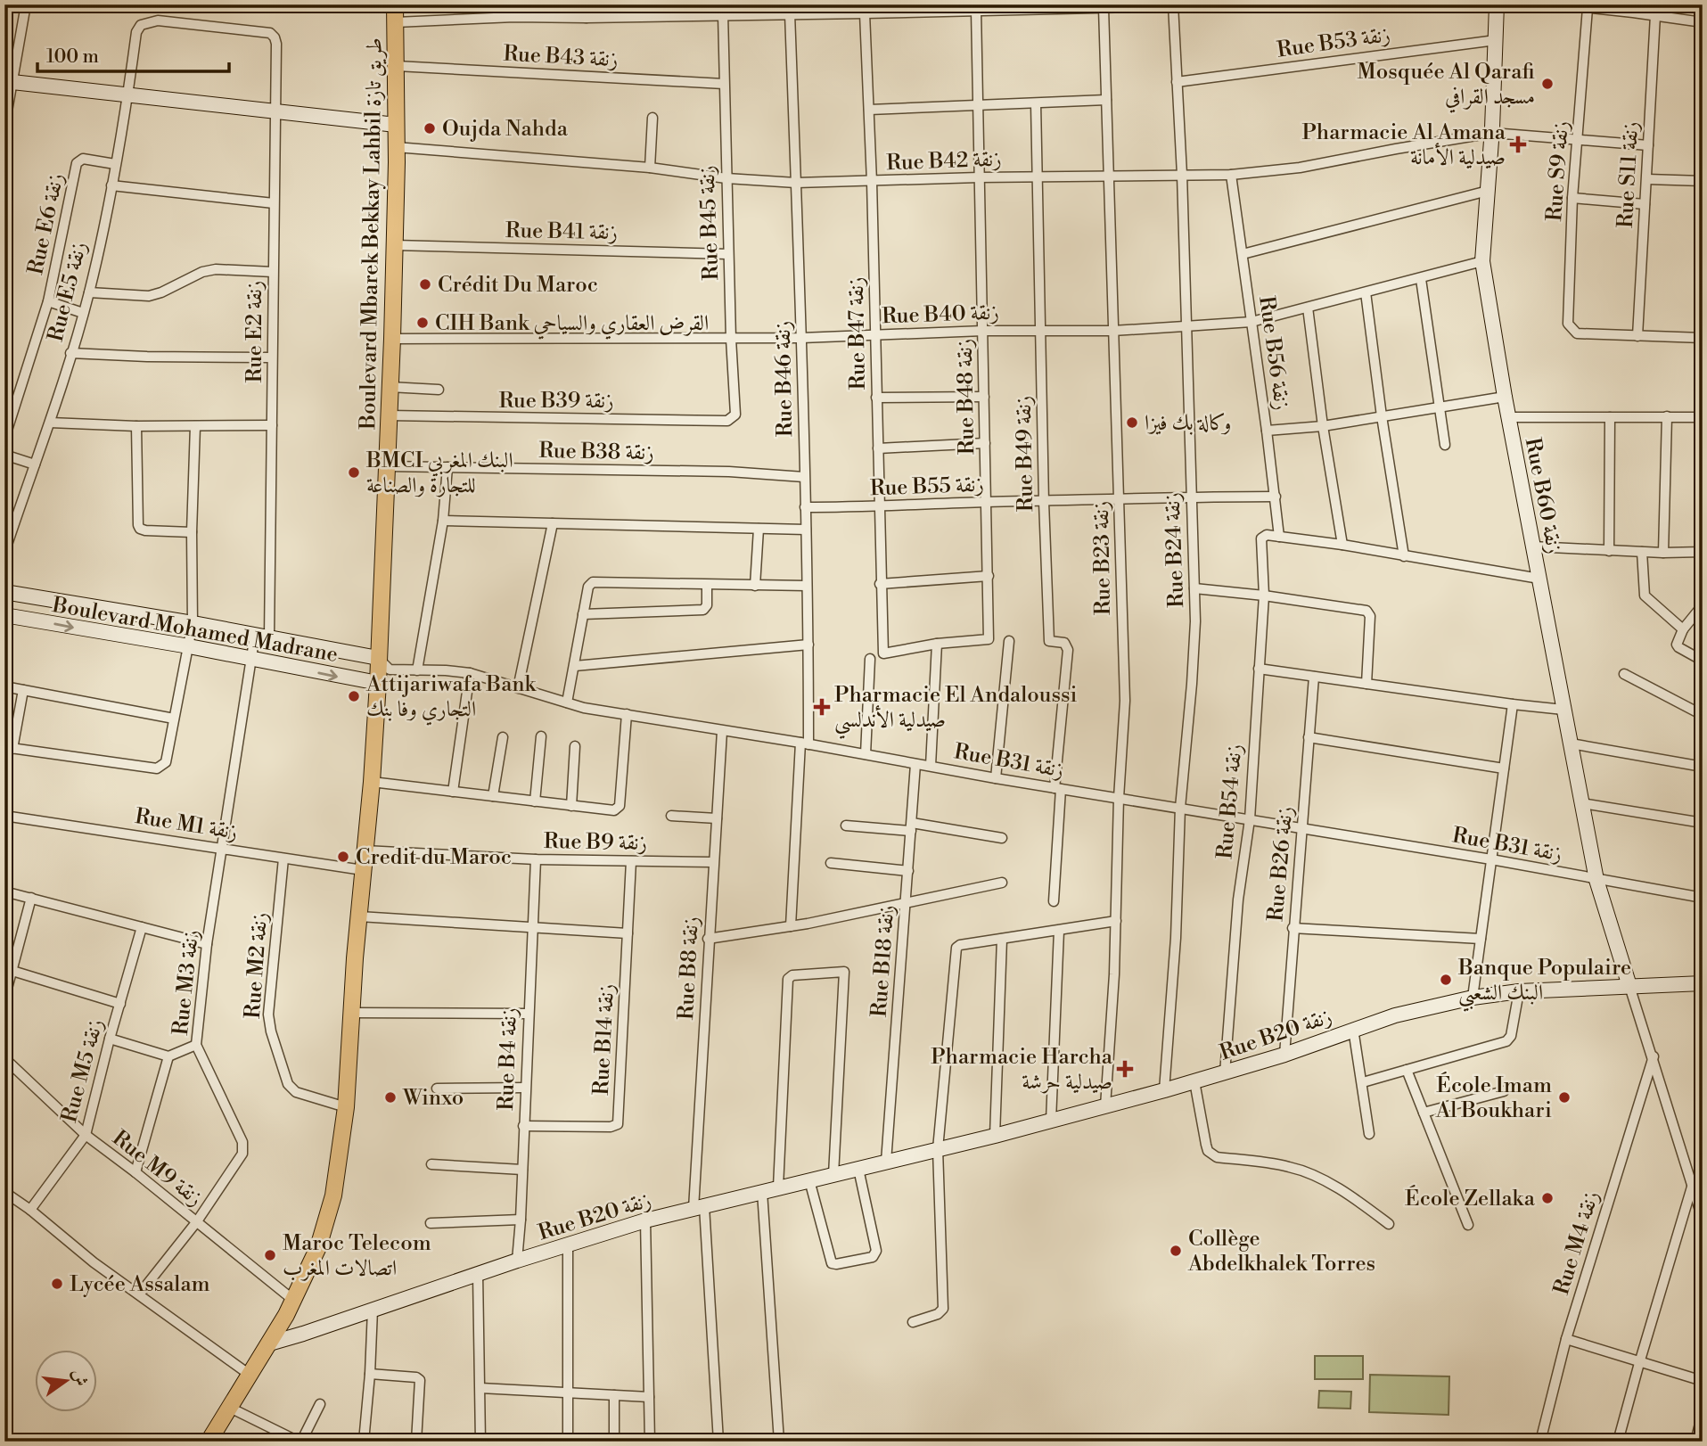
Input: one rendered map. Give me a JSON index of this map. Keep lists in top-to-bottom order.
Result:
{
  "streets": {
    "main road": ["Boulevard Mbarek Bekkay Lahbil طريق تازة"],
    "street": [
      "Rue B53 زنقة",
      "Rue B43 زنقة",
      "Rue B42 زنقة",
      "Rue S9 زنقة",
      "Rue S11 زنقة",
      "Rue B45 زنقة",
      "Rue E6 زنقة",
      "Rue B41 زنقة",
      "Rue E5 زنقة",
      "Rue B40 زنقة",
      "Rue E2 زنقة",
      "Rue B47 زنقة",
      "Rue B56 زنقة",
      "Rue B46 زنقة",
      "Rue B48 زنقة",
      "Rue B39 زنقة",
      "Rue B38 زنقة",
      "Rue B49 زنقة",
      "Rue B55 زنقة",
      "Rue B60 زنقة",
      "Rue B24 زنقة",
      "Rue B23 زنقة",
      "Boulevard Mohamed Madrane",
      "Rue B31 زنقة",
      "Rue B54 زنقة",
      "Rue M1 زنقة",
      "Rue B9 زنقة",
      "Rue B26 زنقة",
      "Rue B18 زنقة",
      "Rue M2 زنقة",
      "Rue B8 زنقة",
      "Rue M3 زنقة",
      "Rue B20 زنقة",
      "Rue B14 زنقة",
      "Rue B4 زنقة",
      "Rue M5 زنقة",
      "Rue M9 زنقة",
      "Rue M4 زنقة"
    ]
  },
  "crossings": [
    ["Rue B53 زنقة", "Rue B60 زنقة"],
    ["Rue B53 زنقة", "Rue B24 زنقة"],
    ["Rue B43 زنقة", "Rue B45 زنقة"],
    ["Rue B43 زنقة", "Boulevard Mbarek Bekkay Lahbil طريق تازة"],
    ["Rue B42 زنقة", "Rue S9 زنقة"],
    ["Rue B42 زنقة", "Rue S11 زنقة"],
    ["Rue B42 زنقة", "Rue B45 زنقة"],
    ["Rue B42 زنقة", "Boulevard Mbarek Bekkay Lahbil طريق تازة"],
    ["Rue B42 زنقة", "Rue B47 زنقة"],
    ["Rue B42 زنقة", "Rue B56 زنقة"],
    ["Rue B42 زنقة", "Rue B46 زنقة"],
    ["Rue B42 زنقة", "Rue B48 زنقة"],
    ["Rue B42 زنقة", "Rue B49 زنقة"],
    ["Rue B42 زنقة", "Rue B60 زنقة"],
    ["Rue B42 زنقة", "Rue B24 زنقة"],
    ["Rue B42 زنقة", "Rue B23 زنقة"],
    ["Rue S9 زنقة", "Rue S11 زنقة"],
    ["Rue B45 زنقة", "Rue B41 زنقة"],
    ["Rue B45 زنقة", "Rue B40 زنقة"],
    ["Rue B45 زنقة", "Rue B39 زنقة"],
    ["Rue E6 زنقة", "Rue E5 زنقة"],
    ["Rue B41 زنقة", "Boulevard Mbarek Bekkay Lahbil طريق تازة"],
    ["Boulevard Mbarek Bekkay Lahbil طريق تازة", "Rue B40 زنقة"],
    ["Boulevard Mbarek Bekkay Lahbil طريق تازة", "Rue B39 زنقة"],
    ["Boulevard Mbarek Bekkay Lahbil طريق تازة", "Rue B38 زنقة"],
    ["Boulevard Mbarek Bekkay Lahbil طريق تازة", "Boulevard Mohamed Madrane"],
    ["Boulevard Mbarek Bekkay Lahbil طريق تازة", "Rue M1 زنقة"],
    ["Boulevard Mbarek Bekkay Lahbil طريق تازة", "Rue B9 زنقة"],
    ["Boulevard Mbarek Bekkay Lahbil طريق تازة", "Rue M2 زنقة"],
    ["Boulevard Mbarek Bekkay Lahbil طريق تازة", "Rue B20 زنقة"],
    ["Boulevard Mbarek Bekkay Lahbil طريق تازة", "Rue M9 زنقة"],
    ["Rue E5 زنقة", "Rue E2 زنقة"],
    ["Rue B40 زنقة", "Rue B47 زنقة"],
    ["Rue B40 زنقة", "Rue B56 زنقة"],
    ["Rue B40 زنقة", "Rue B46 زنقة"],
    ["Rue B40 زنقة", "Rue B48 زنقة"],
    ["Rue B40 زنقة", "Rue B49 زنقة"],
    ["Rue B40 زنقة", "Rue B60 زنقة"],
    ["Rue B40 زنقة", "Rue B24 زنقة"],
    ["Rue B40 زنقة", "Rue B23 زنقة"],
    ["Rue E2 زنقة", "Boulevard Mohamed Madrane"],
    ["Rue E2 زنقة", "Rue M3 زنقة"],
    ["Rue B47 زنقة", "Rue B48 زنقة"],
    ["Rue B47 زنقة", "Rue B55 زنقة"],
    ["Rue B56 زنقة", "Rue B55 زنقة"],
    ["Rue B56 زنقة", "Rue B54 زنقة"],
    ["Rue B46 زنقة", "Rue B38 زنقة"],
    ["Rue B46 زنقة", "Rue B55 زنقة"],
    ["Rue B46 زنقة", "Rue B31 زنقة"],
    ["Rue B48 زنقة", "Rue B55 زنقة"],
    ["Rue B49 زنقة", "Rue B55 زنقة"],
    ["Rue B49 زنقة", "Rue B31 زنقة"],
    ["Rue B55 زنقة", "Rue B24 زنقة"],
    ["Rue B55 زنقة", "Rue B23 زنقة"],
    ["Rue B60 زنقة", "Rue B31 زنقة"],
    ["Rue B60 زنقة", "Rue B20 زنقة"],
    ["Rue B24 زنقة", "Rue B31 زنقة"],
    ["Rue B24 زنقة", "Rue B20 زنقة"],
    ["Rue B23 زنقة", "Rue B31 زنقة"],
    ["Rue B23 زنقة", "Rue B20 زنقة"],
    ["Boulevard Mohamed Madrane", "Rue M3 زنقة"],
    ["Rue B31 زنقة", "Rue B54 زنقة"],
    ["Rue B31 زنقة", "Rue B9 زنقة"],
    ["Rue B31 زنقة", "Rue B26 زنقة"],
    ["Rue B31 زنقة", "Rue B18 زنقة"],
    ["Rue B31 زنقة", "Rue B8 زنقة"],
    ["Rue B54 زنقة", "Rue B20 زنقة"],
    ["Rue M1 زنقة", "Rue M2 زنقة"],
    ["Rue M1 زنقة", "Rue M3 زنقة"],
    ["Rue B9 زنقة", "Rue B8 زنقة"],
    ["Rue B9 زنقة", "Rue B14 زنقة"],
    ["Rue B9 زنقة", "Rue B4 زنقة"],
    ["Rue B26 زنقة", "Rue B20 زنقة"],
    ["Rue B18 زنقة", "Rue B20 زنقة"],
    ["Rue B8 زنقة", "Rue B20 زنقة"],
    ["Rue M3 زنقة", "Rue M9 زنقة"],
    ["Rue B20 زنقة", "Rue B4 زنقة"],
    ["Rue B14 زنقة", "Rue B4 زنقة"],
    ["Rue M5 زنقة", "Rue M9 زنقة"]
  ],
  "places": {
    "other": [
      "Mosquée Al Qarafi مسجد القرافي",
      "Oujda Nahda",
      "Crédit Du Maroc",
      "CIH Bank القرض العقاري والسياحي",
      "وكالة بك فيزا",
      "BMCI البنك المغربي للتجارة والصناعة",
      "Attijariwafa Bank التجاري وفا بنك",
      "Credit du Maroc",
      "Banque Populaire البنك الشعبي",
      "Winxo",
      "École Imam Al Boukhari",
      "École Zellaka",
      "Collège Abdelkhalek Torres",
      "Maroc Telecom اتصالات المغرب",
      "Lycée Assalam"
    ],
    "health": ["Pharmacie Al Amana صيدلية الأمانة", "Pharmacie El Andaloussi صيدلية الأندلسي", "Pharmacie Harcha صيدلية حرشة"]
  },
  "scale_bar": "100 m",
  "north": "right"
}
